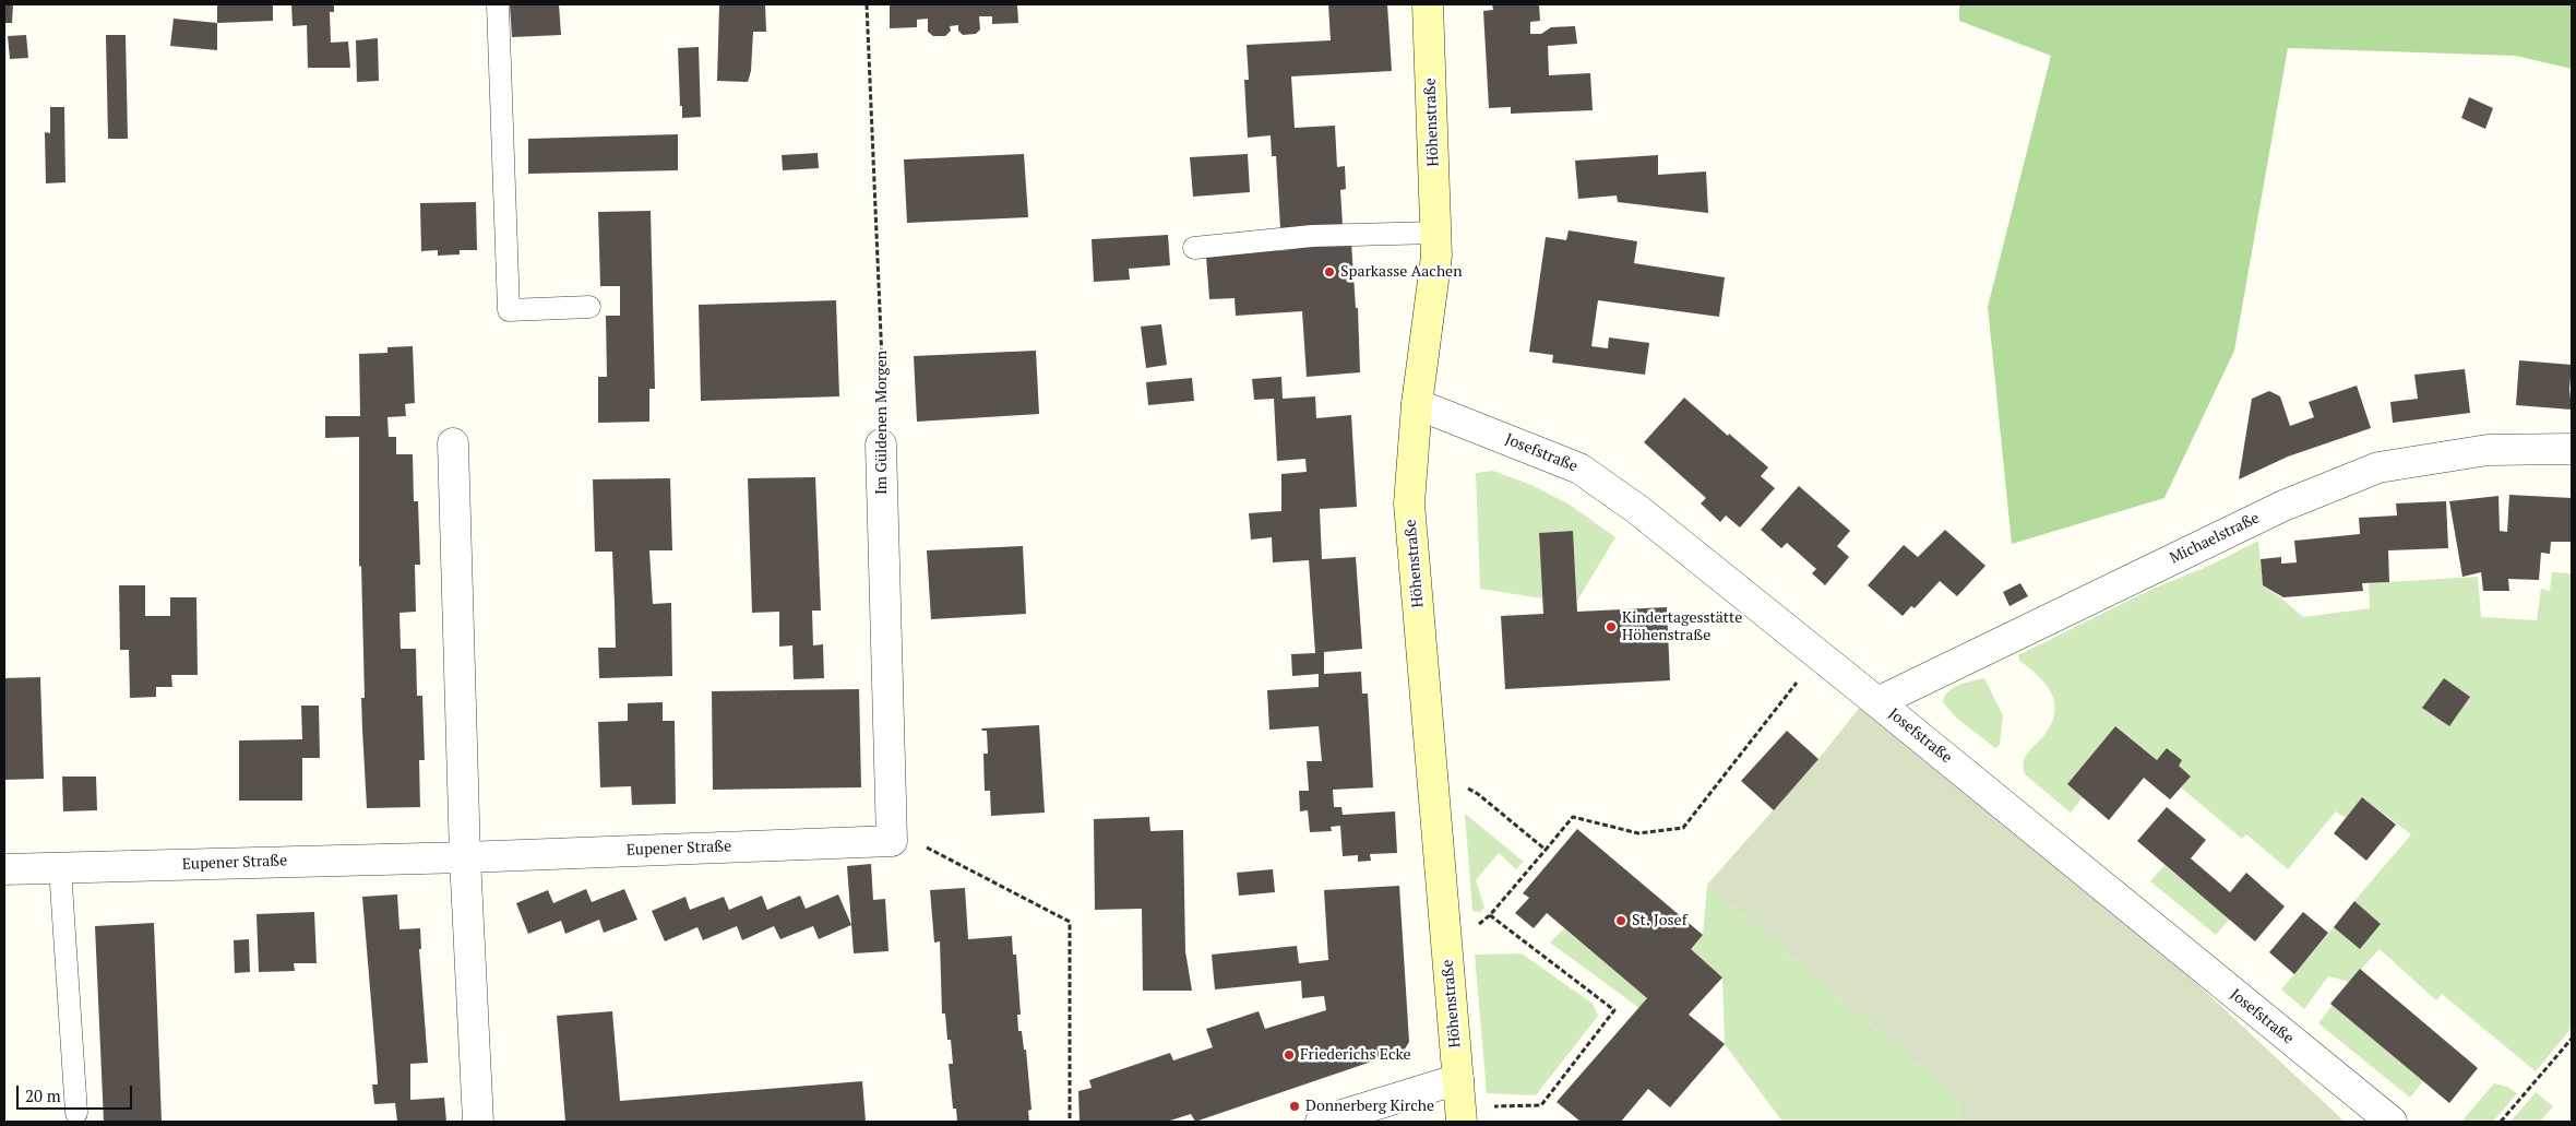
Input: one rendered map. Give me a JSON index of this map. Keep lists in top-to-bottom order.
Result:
{
  "streets": {
    "street": [
      "Höhenstraße",
      "Im Güldenen Morgen",
      "Josefstraße",
      "Michaelstraße",
      "Eupener Straße"
    ]
  },
  "crossings": [
    ["Höhenstraße", "Josefstraße"],
    ["Im Güldenen Morgen", "Eupener Straße"],
    ["Josefstraße", "Michaelstraße"]
  ],
  "places": [
    "Sparkasse Aachen",
    "Kindertagesstätte Höhenstraße",
    "St. Josef",
    "Friederichs Ecke",
    "Donnerberg Kirche"
  ],
  "scale_bar": "20 m"
}
